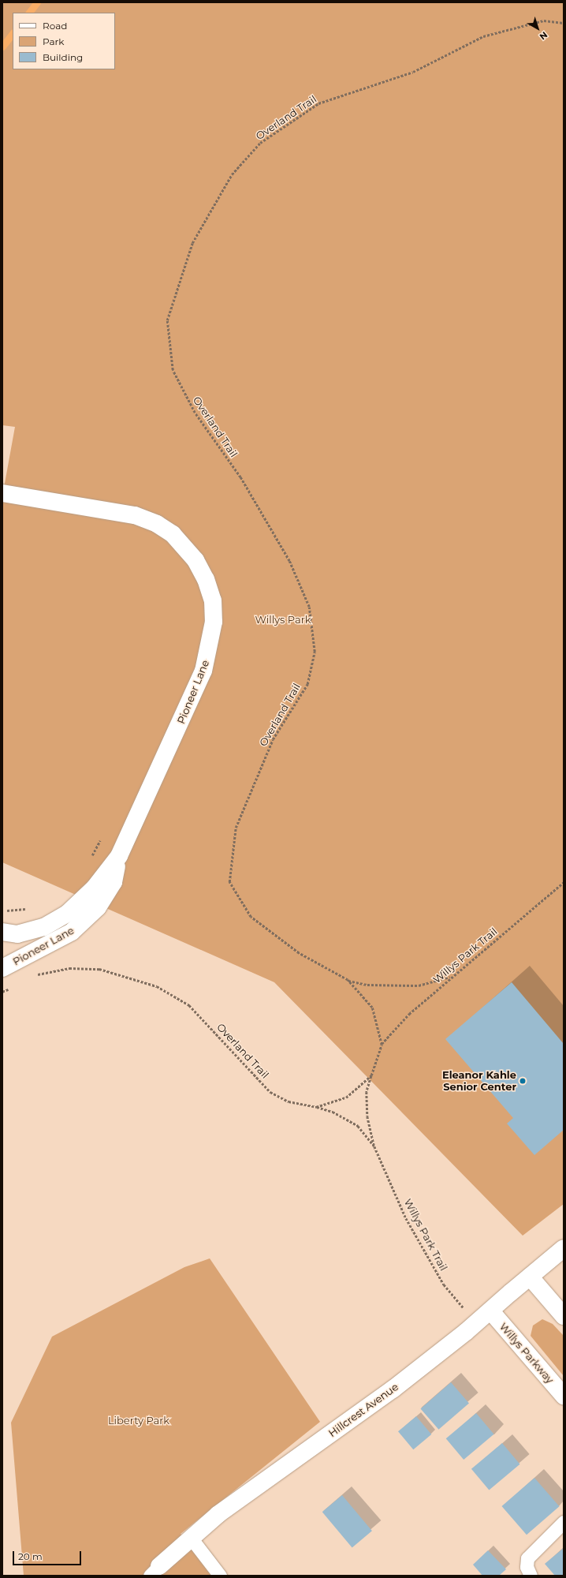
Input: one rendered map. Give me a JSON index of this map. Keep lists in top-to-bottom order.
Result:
{
  "streets": {
    "street": ["Pioneer Lane", "Willys Parkway", "Hillcrest Avenue"],
    "path": ["Overland Trail", "Willys Park Trail"]
  },
  "crossings": [
    ["Overland Trail", "Willys Park Trail"],
    ["Willys Park Trail", "Hillcrest Avenue"],
    ["Willys Parkway", "Hillcrest Avenue"]
  ],
  "parks": ["Willys Park", "Liberty Park"],
  "places": ["Eleanor Kahle Senior Center"],
  "legend": ["Road", "Park", "Building"],
  "scale_bar": "20 m",
  "north": "bottom right"
}
